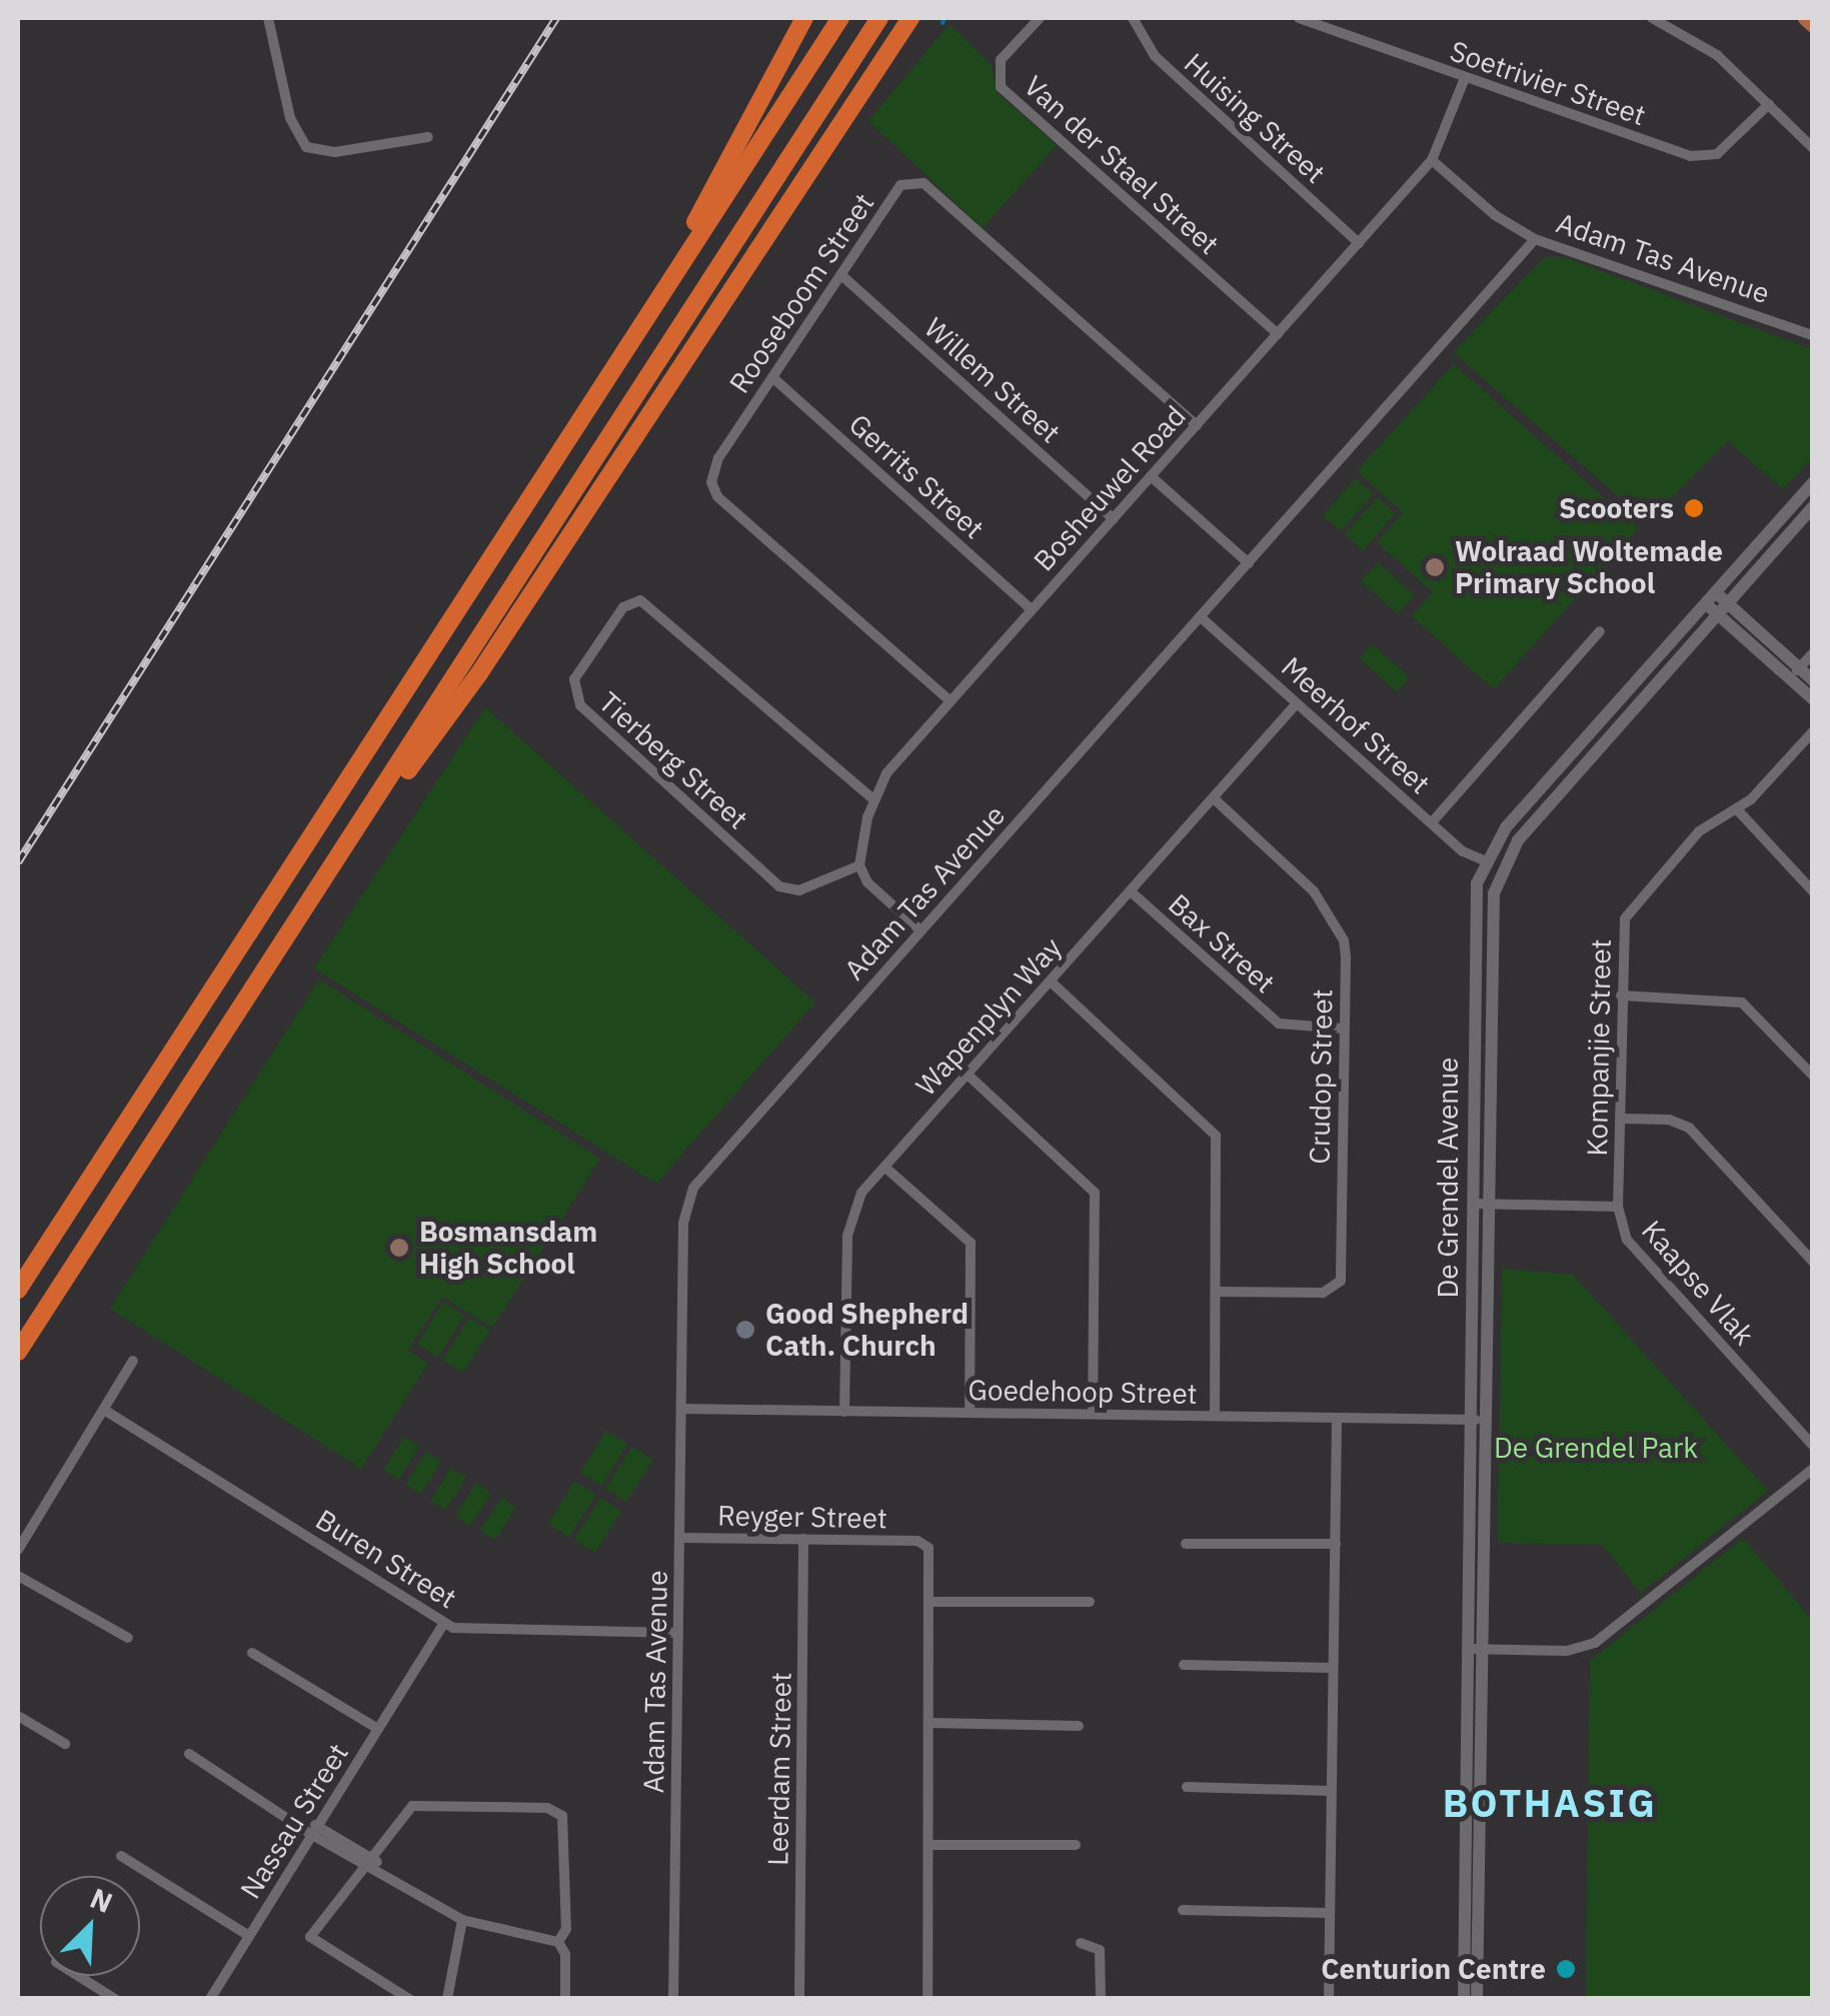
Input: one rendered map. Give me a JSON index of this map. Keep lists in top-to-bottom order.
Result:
{
  "streets": {
    "street": [
      "Soetrivier Street",
      "Huising Street",
      "Van der Stael Street",
      "Adam Tas Avenue",
      "Rooseboom Street",
      "Willem Street",
      "Gerrits Street",
      "Bosheuwel Road",
      "Meerhof Street",
      "Tierberg Street",
      "Bax Street",
      "Wapenplyn Way",
      "Kompanjie Street",
      "Crudop Street",
      "De Grendel Avenue",
      "Kaapse Vlak",
      "Goedehoop Street",
      "Reyger Street",
      "Buren Street",
      "Leerdam Street",
      "Nassau Street"
    ]
  },
  "crossings": [
    ["Soetrivier Street", "Bosheuwel Road"],
    ["Huising Street", "Bosheuwel Road"],
    ["Van der Stael Street", "Bosheuwel Road"],
    ["Adam Tas Avenue", "Meerhof Street"],
    ["Adam Tas Avenue", "Goedehoop Street"],
    ["Adam Tas Avenue", "Reyger Street"],
    ["Adam Tas Avenue", "Buren Street"],
    ["Rooseboom Street", "Willem Street"],
    ["Rooseboom Street", "Gerrits Street"],
    ["Rooseboom Street", "Bosheuwel Road"],
    ["Willem Street", "Bosheuwel Road"],
    ["Gerrits Street", "Bosheuwel Road"],
    ["Bosheuwel Road", "Tierberg Street"],
    ["Meerhof Street", "Wapenplyn Way"],
    ["Meerhof Street", "De Grendel Avenue"],
    ["Bax Street", "Wapenplyn Way"],
    ["Bax Street", "Crudop Street"],
    ["Wapenplyn Way", "Crudop Street"],
    ["Wapenplyn Way", "Goedehoop Street"],
    ["Kompanjie Street", "Kaapse Vlak"],
    ["De Grendel Avenue", "Kaapse Vlak"],
    ["De Grendel Avenue", "Goedehoop Street"],
    ["Reyger Street", "Leerdam Street"],
    ["Buren Street", "Nassau Street"]
  ],
  "districts": ["BOTHASIG"],
  "parks": ["De Grendel Park"],
  "places": [
    "Scooters",
    "Wolraad Woltemade Primary School",
    "Bosmansdam High School",
    "Good Shepherd Cath. Church",
    "Centurion Centre"
  ],
  "north": "top right"
}
